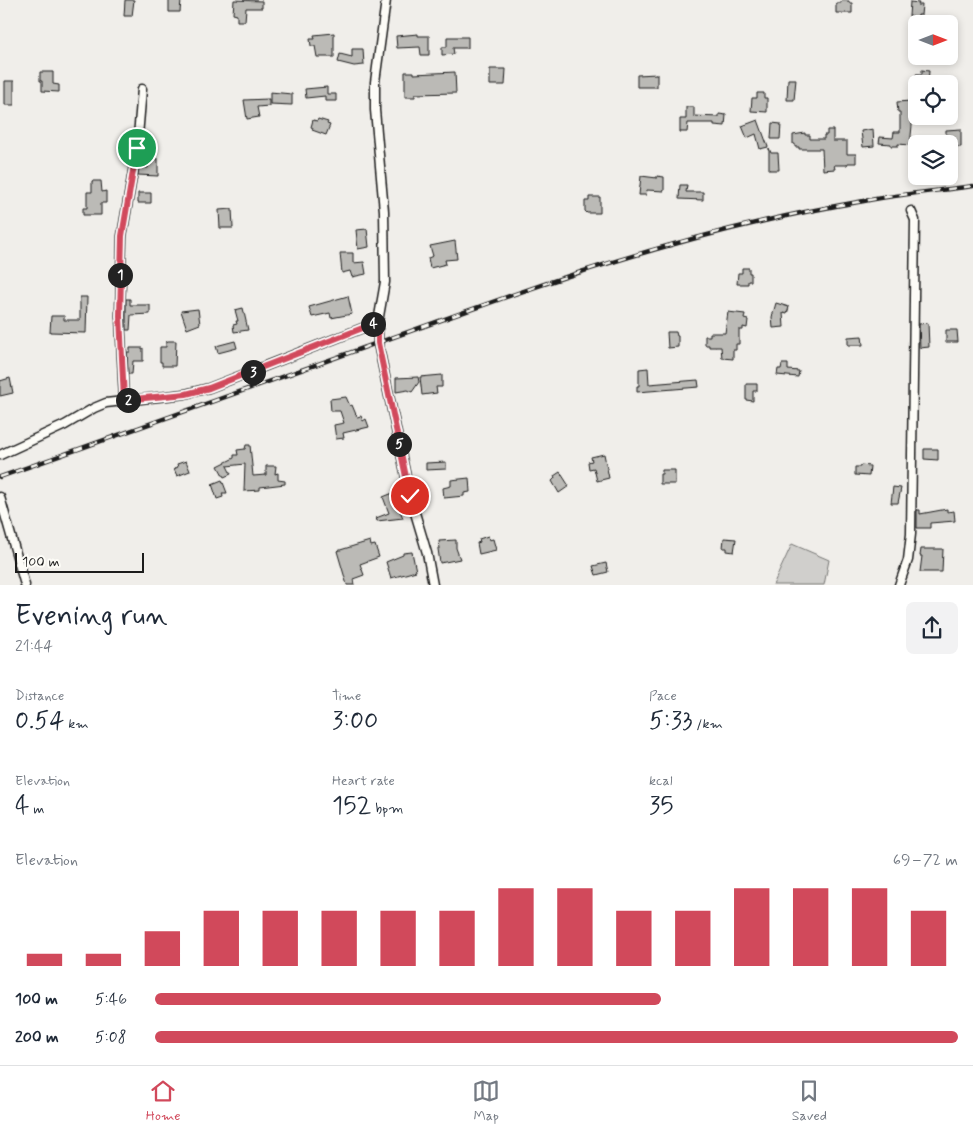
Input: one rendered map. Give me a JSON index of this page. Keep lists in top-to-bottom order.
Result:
{
  "scale_bar": "100 m",
  "north": "right",
  "page": {
    "pins": [
      "1",
      "4",
      "3",
      "2",
      "5"
    ],
    "scale": "100 m",
    "heading": ["Evening run", "21:44"],
    "stats": [
      ["Distance", "0.54 km"],
      ["Time", "3:00"],
      ["Pace", "5:33 /km"],
      ["Elevation", "4 m"],
      ["Heart rate", "152 bpm"],
      ["kcal", "35"]
    ],
    "chart": ["Elevation", "69–72 m"],
    "list": [
      {
        "name": "100 m",
        "note": "5:46"
      },
      {
        "name": "200 m",
        "note": "5:08"
      }
    ],
    "tabs": ["Home", "Map", "Saved"]
  }
}
